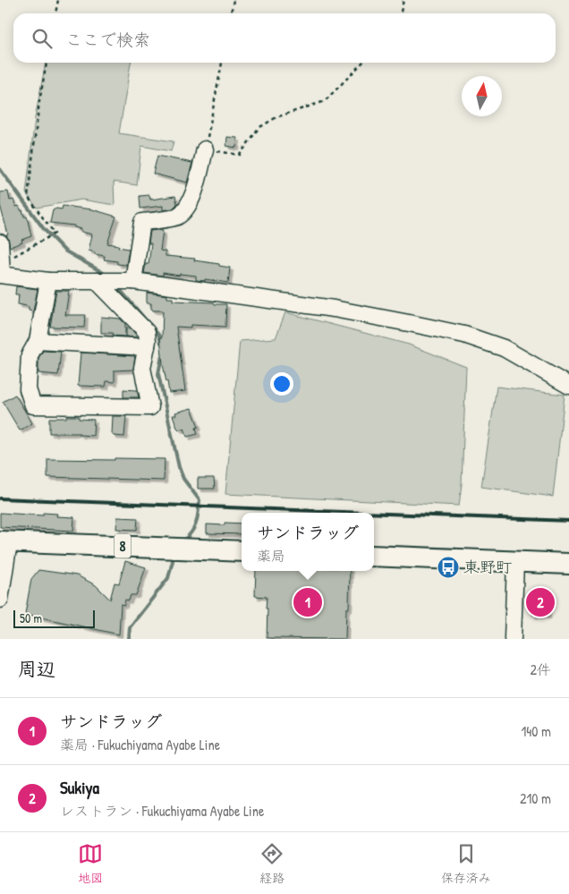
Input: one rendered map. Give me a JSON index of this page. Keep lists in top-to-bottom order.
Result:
{
  "streets": {
    "main road": ["8"]
  },
  "places": {
    "bus stop": ["東野町"]
  },
  "scale_bar": "50 m",
  "north": "top",
  "page": {
    "search": "ここで検索",
    "popup": ["サンドラッグ", "薬局"],
    "pins": ["1", "2"],
    "scale": "50 m",
    "heading": ["周辺", "2件"],
    "list": [
      {
        "mark": "1",
        "name": "サンドラッグ",
        "note": "薬局 · Fukuchiyama Ayabe Line",
        "value": "140 m"
      },
      {
        "mark": "2",
        "name": "Sukiya",
        "note": "レストラン · Fukuchiyama Ayabe Line",
        "value": "210 m"
      }
    ],
    "nav": ["地図", "経路", "保存済み"]
  }
}
